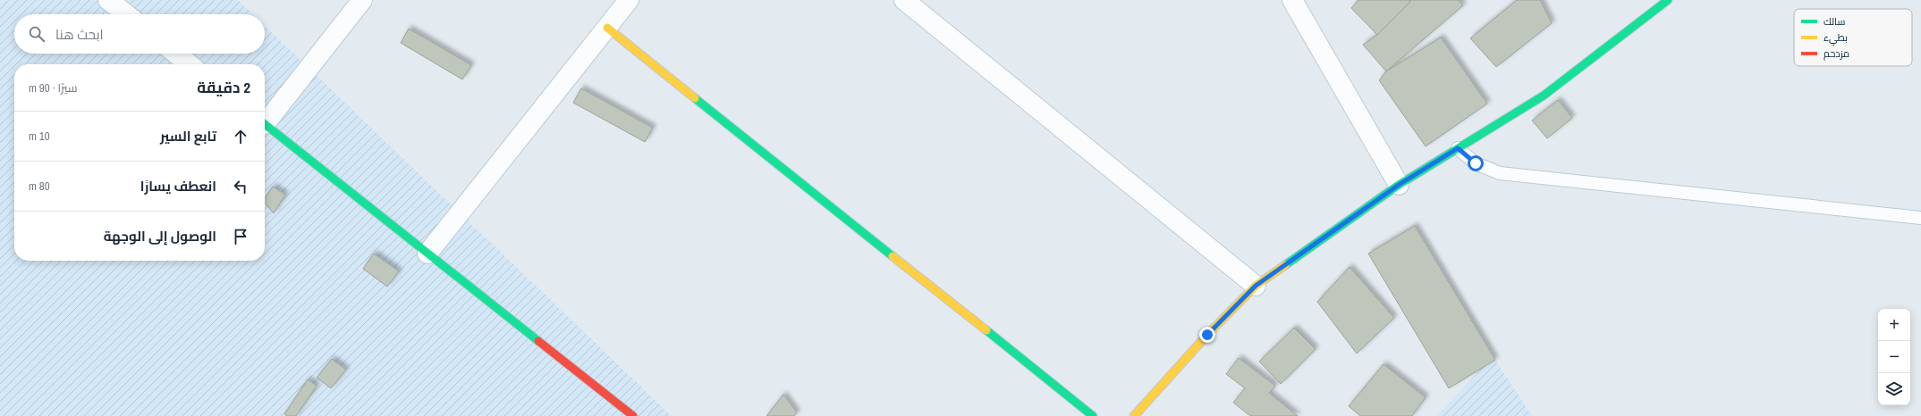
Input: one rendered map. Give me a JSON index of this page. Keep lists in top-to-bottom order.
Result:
{
  "legend": ["سالك", "بطيء", "مزدحم"],
  "page": {
    "search": "ابحث هنا",
    "heading": ["2 دقيقة", "سيرًا · 90 m"],
    "list": [
      ["تابع السير", "10 m"],
      ["انعطف يسارًا", "80 m"],
      "الوصول إلى الوجهة"
    ],
    "map_buttons": ["+", "−"]
  }
}
